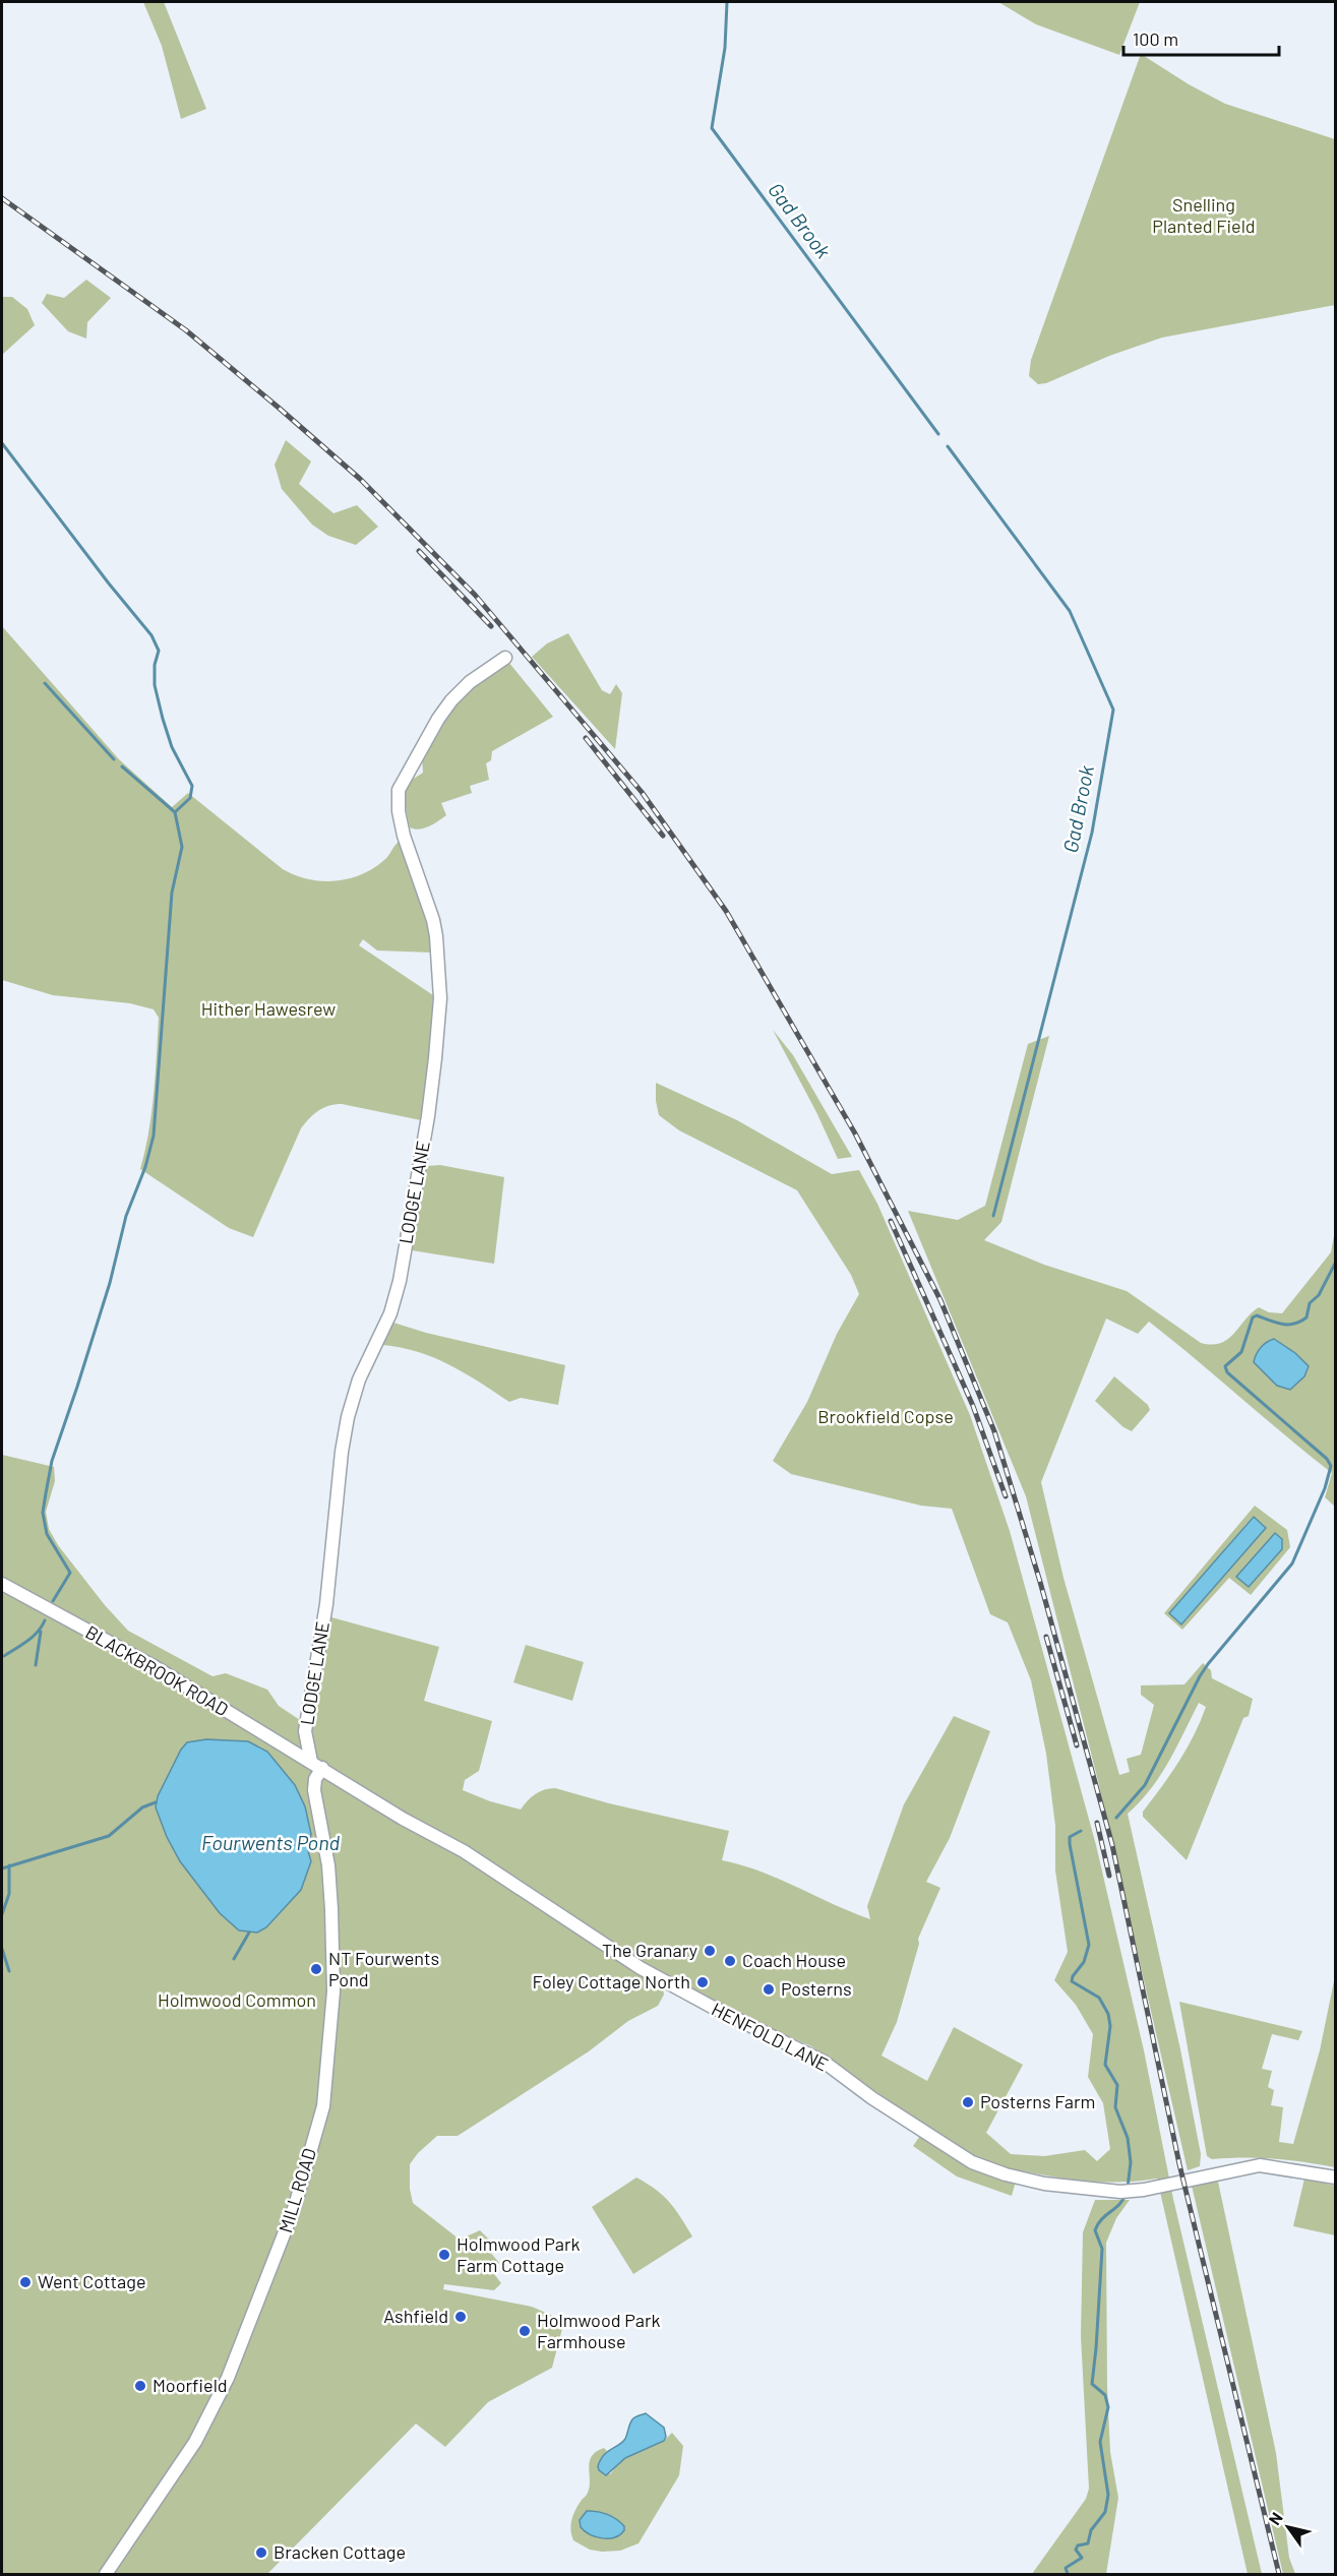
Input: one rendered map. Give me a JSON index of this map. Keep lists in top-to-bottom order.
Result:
{
  "streets": {
    "street": [
      "LODGE LANE",
      "BLACKBROOK ROAD",
      "HENFOLD LANE",
      "MILL ROAD"
    ]
  },
  "crossings": [
    ["LODGE LANE", "BLACKBROOK ROAD"],
    ["LODGE LANE", "HENFOLD LANE"],
    ["LODGE LANE", "MILL ROAD"],
    ["BLACKBROOK ROAD", "HENFOLD LANE"],
    ["BLACKBROOK ROAD", "MILL ROAD"],
    ["HENFOLD LANE", "MILL ROAD"]
  ],
  "water": ["Gad Brook", "Fourwents Pond"],
  "parks": [
    "Snelling Planted Field",
    "Hither Hawesrew",
    "Brookfield Copse",
    "Holmwood Common"
  ],
  "places": [
    "The Granary",
    "Coach House",
    "NT Fourwents Pond",
    "Foley Cottage North",
    "Posterns",
    "Posterns Farm",
    "Holmwood Park Farm Cottage",
    "Went Cottage",
    "Ashfield",
    "Holmwood Park Farmhouse",
    "Moorfield",
    "Bracken Cottage"
  ],
  "scale_bar": "100 m",
  "north": "top left"
}
